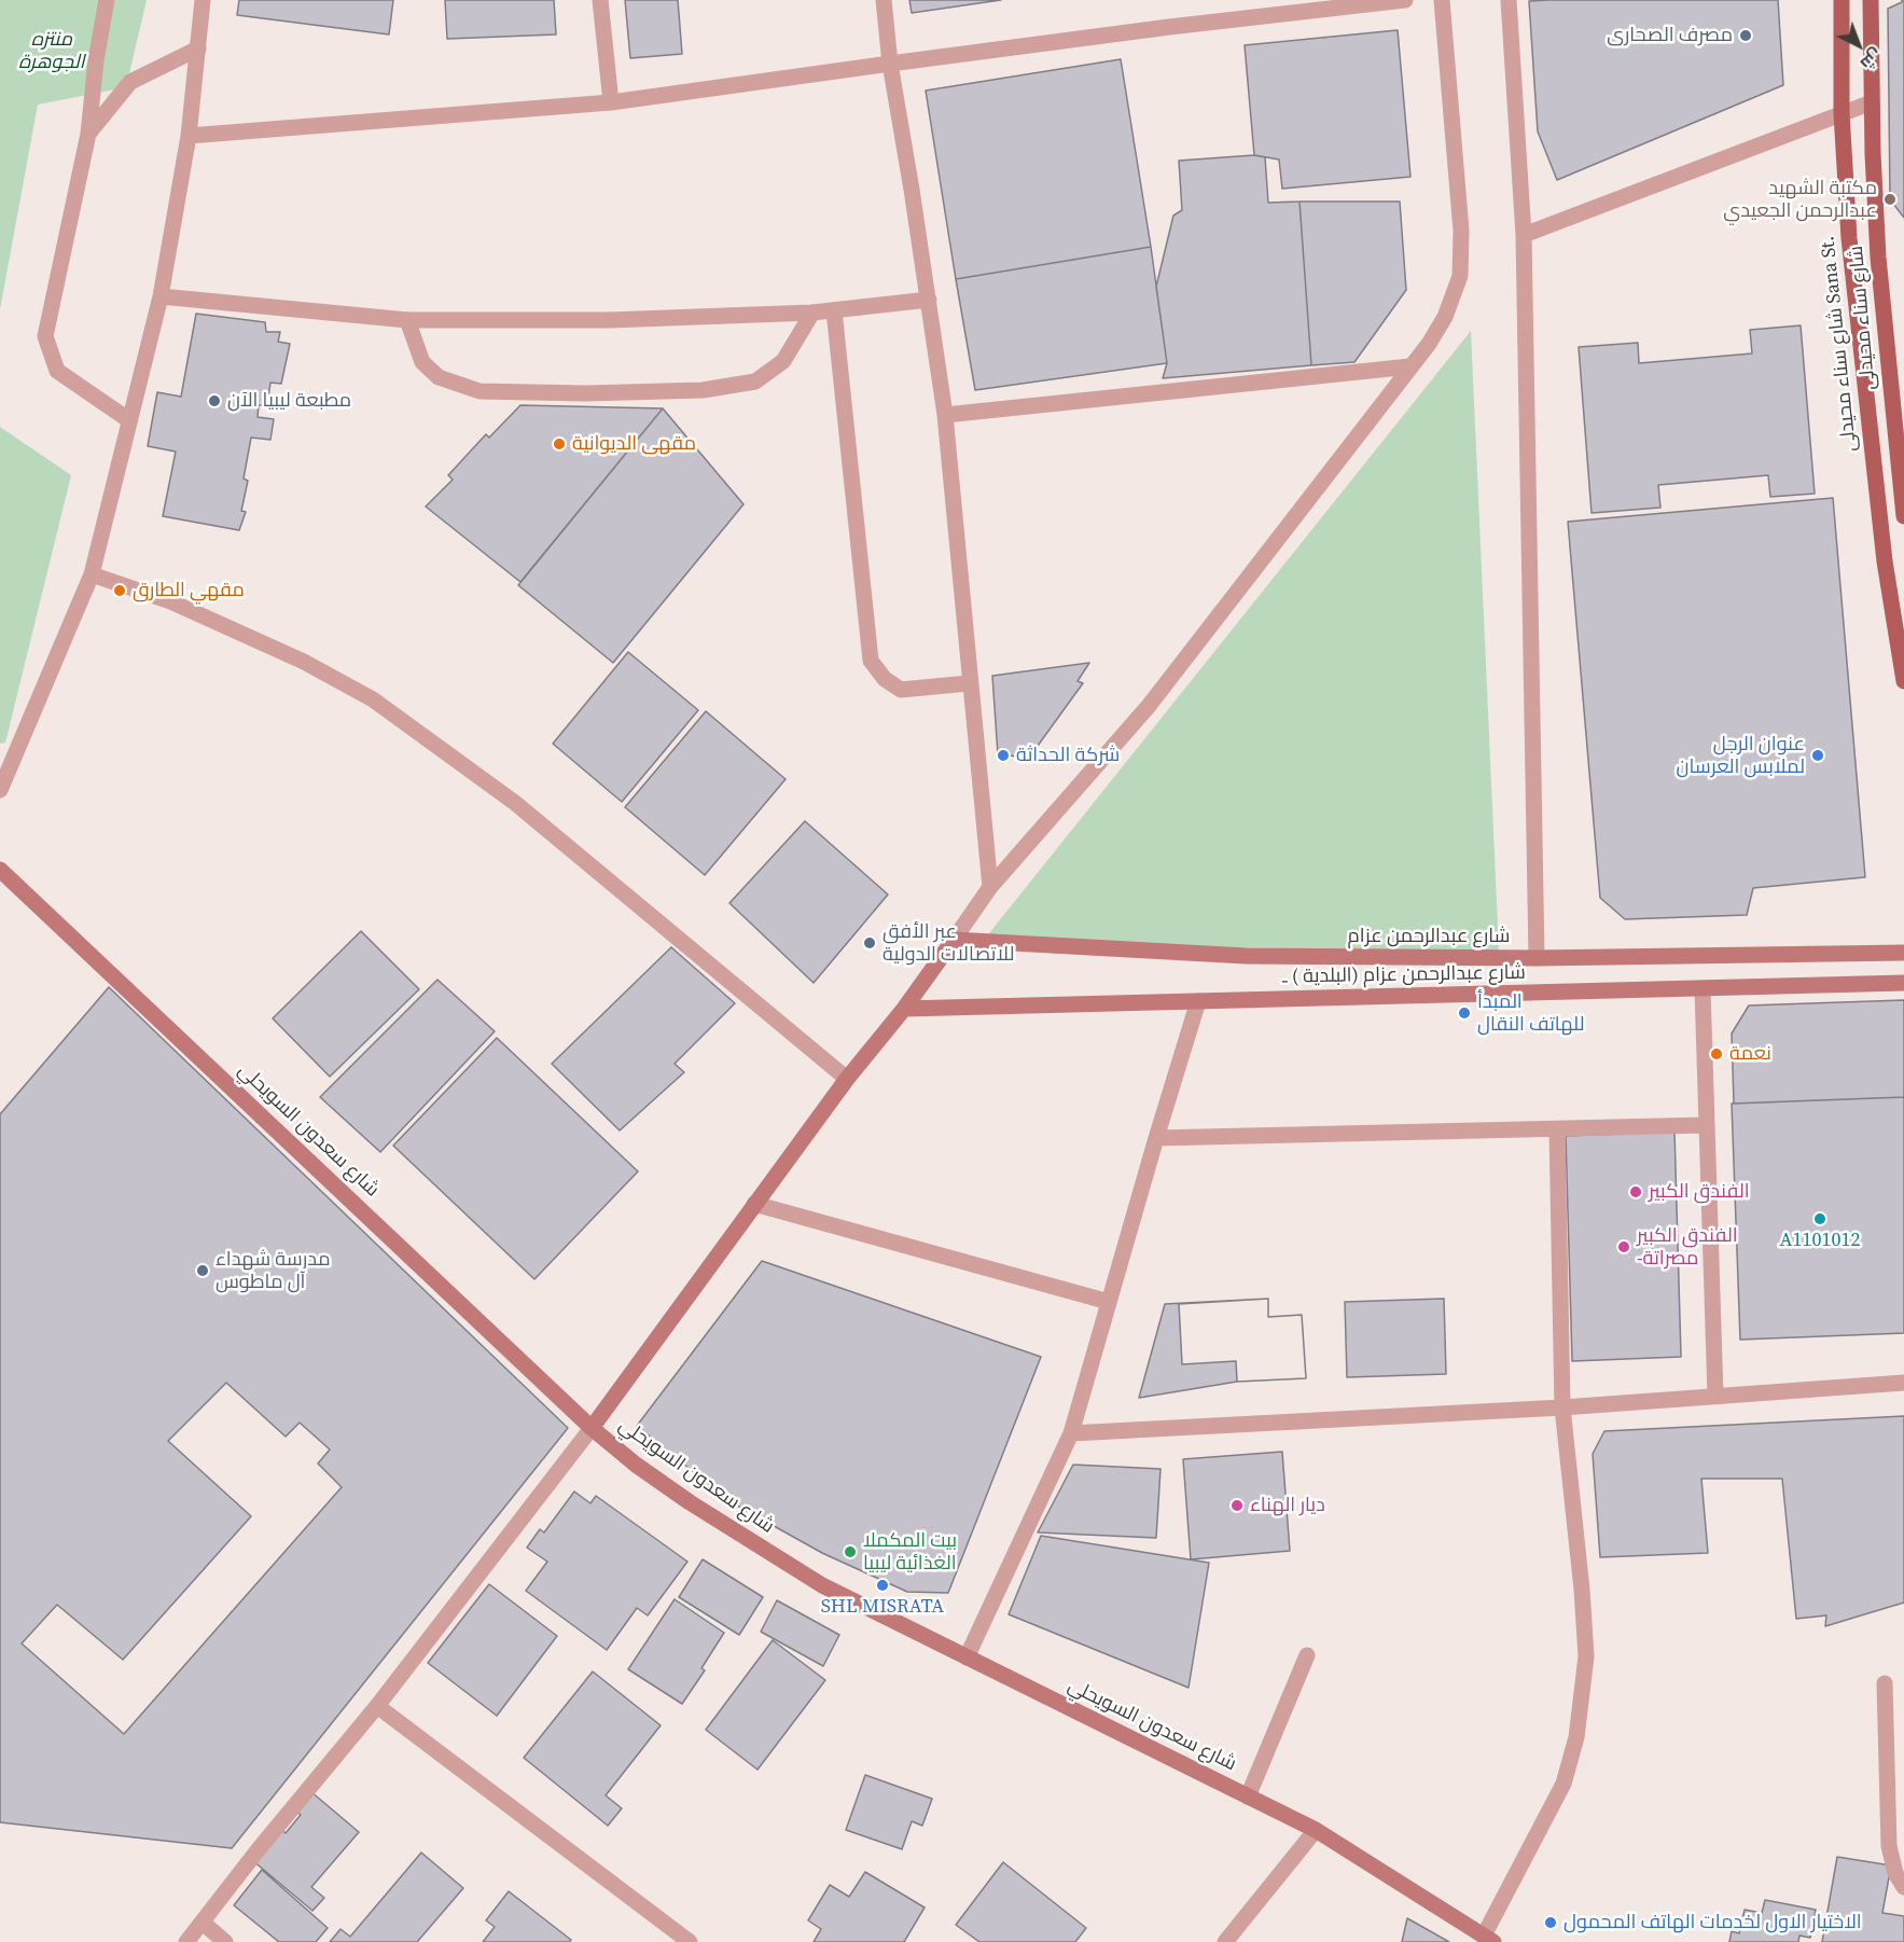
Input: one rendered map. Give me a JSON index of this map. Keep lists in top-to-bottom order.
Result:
{
  "streets": {
    "main road": [
      "شارع سناء محيدلى",
      "شارع سناء محيدلى Sana St.",
      "شارع عبدالرحمن عزام",
      "شارع عبدالرحمن عزام (البلدية ) ـ",
      "شارع سعدون السويحلي"
    ]
  },
  "parks": ["منتزه الجوهرة"],
  "places": [
    "مصرف الصحارى",
    "مكتبة الشهيد عبدالرحمن الجعيدي",
    "مطبعة ليبيا الآن",
    "مقهى الديوانية",
    "مقهي الطارق",
    "شركة الحداثة",
    "عنوان الرجل لملابس العرسان",
    "عبر الأفق للاتصالات الدولية",
    "المبدأ للهاتف النقال",
    "نعمة",
    "الفندق الكبير",
    "ِA1101012",
    "الفندق الكبير -مصراتة",
    "مدرسة شهداء آل ماطوس",
    "ديار الهناء",
    "بيت المكملا الغذائية ليبيا",
    "SHL MISRATA",
    "الاختيار الاول لخدمات الهاتف المحمول"
  ],
  "north": "bottom right"
}
